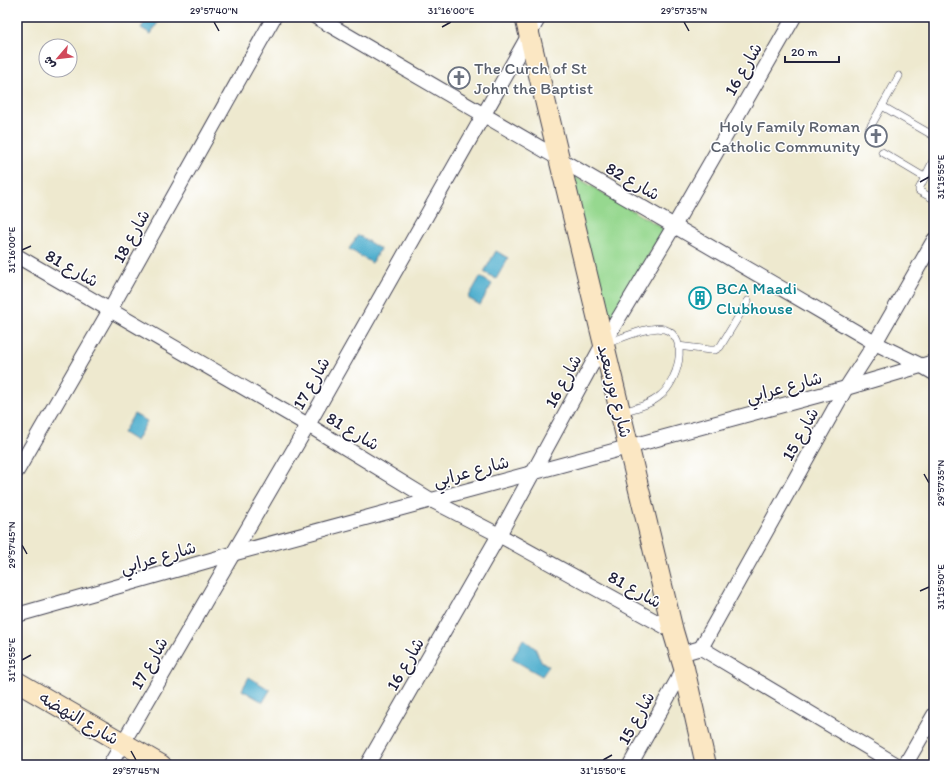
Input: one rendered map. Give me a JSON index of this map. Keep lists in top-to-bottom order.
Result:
{
  "streets": {
    "main road": ["شارع بورسعيد", "شارع النهضه"],
    "street": [
      "شارع 16",
      "شارع 82",
      "شارع 18",
      "شارع 81",
      "شارع 17",
      "شارع عرابي",
      "شارع 15"
    ]
  },
  "crossings": [
    ["شارع 16", "شارع 82"],
    ["شارع 16", "شارع 81"],
    ["شارع 16", "شارع عرابي"],
    ["شارع 16", "شارع بورسعيد"],
    ["شارع 82", "شارع 17"],
    ["شارع 82", "شارع عرابي"],
    ["شارع 82", "شارع بورسعيد"],
    ["شارع 82", "شارع 15"],
    ["شارع 18", "شارع 81"],
    ["شارع 81", "شارع 17"],
    ["شارع 81", "شارع عرابي"],
    ["شارع 81", "شارع بورسعيد"],
    ["شارع 17", "شارع عرابي"],
    ["شارع 17", "شارع بورسعيد"],
    ["شارع 17", "شارع النهضه"],
    ["شارع عرابي", "شارع بورسعيد"],
    ["شارع عرابي", "شارع 15"],
    ["شارع بورسعيد", "شارع 15"]
  ],
  "places": {
    "church": ["The Curch of St John the Baptist", "Holy Family Roman Catholic Community"],
    "building": ["BCA Maadi Clubhouse"]
  },
  "scale_bar": "20 m",
  "north": "bottom left",
  "coordinates": [
    "29°57'40\"N",
    "31°16'00\"E",
    "29°57'35\"N",
    "31°15'55\"E",
    "29°57'45\"N",
    "31°15'50\"E"
  ]
}
